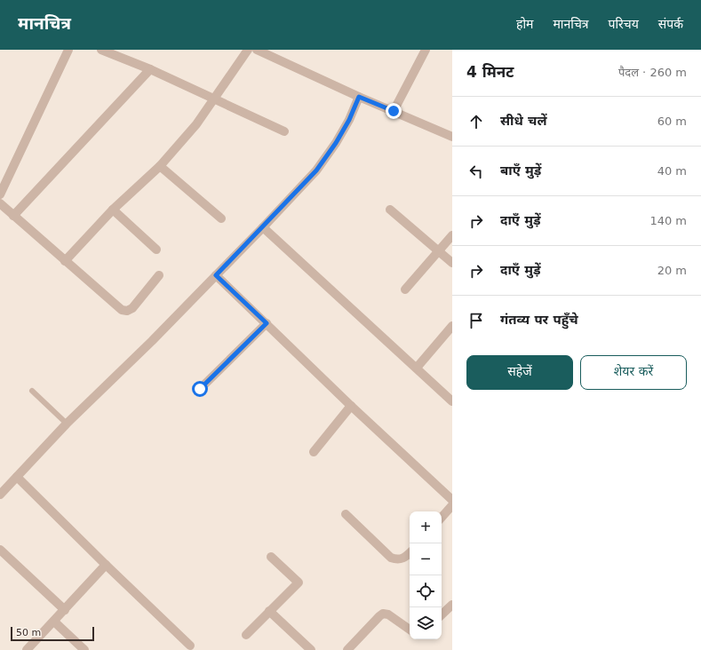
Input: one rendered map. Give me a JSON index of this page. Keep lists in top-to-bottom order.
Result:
{
  "scale_bar": "50 m",
  "page": {
    "header": "मानचित्र",
    "nav": [
      "होम",
      "मानचित्र",
      "परिचय",
      "संपर्क"
    ],
    "heading": ["4 मिनट", "पैदल · 260 m"],
    "list": [
      ["सीधे चलें", "60 m"],
      ["बाएँ मुड़ें", "40 m"],
      ["दाएँ मुड़ें", "140 m"],
      ["दाएँ मुड़ें", "20 m"],
      "गंतव्य पर पहुँचे"
    ],
    "buttons": ["सहेजें", "शेयर करें"],
    "map_buttons": ["+", "−"],
    "scale": "50 m"
  }
}
